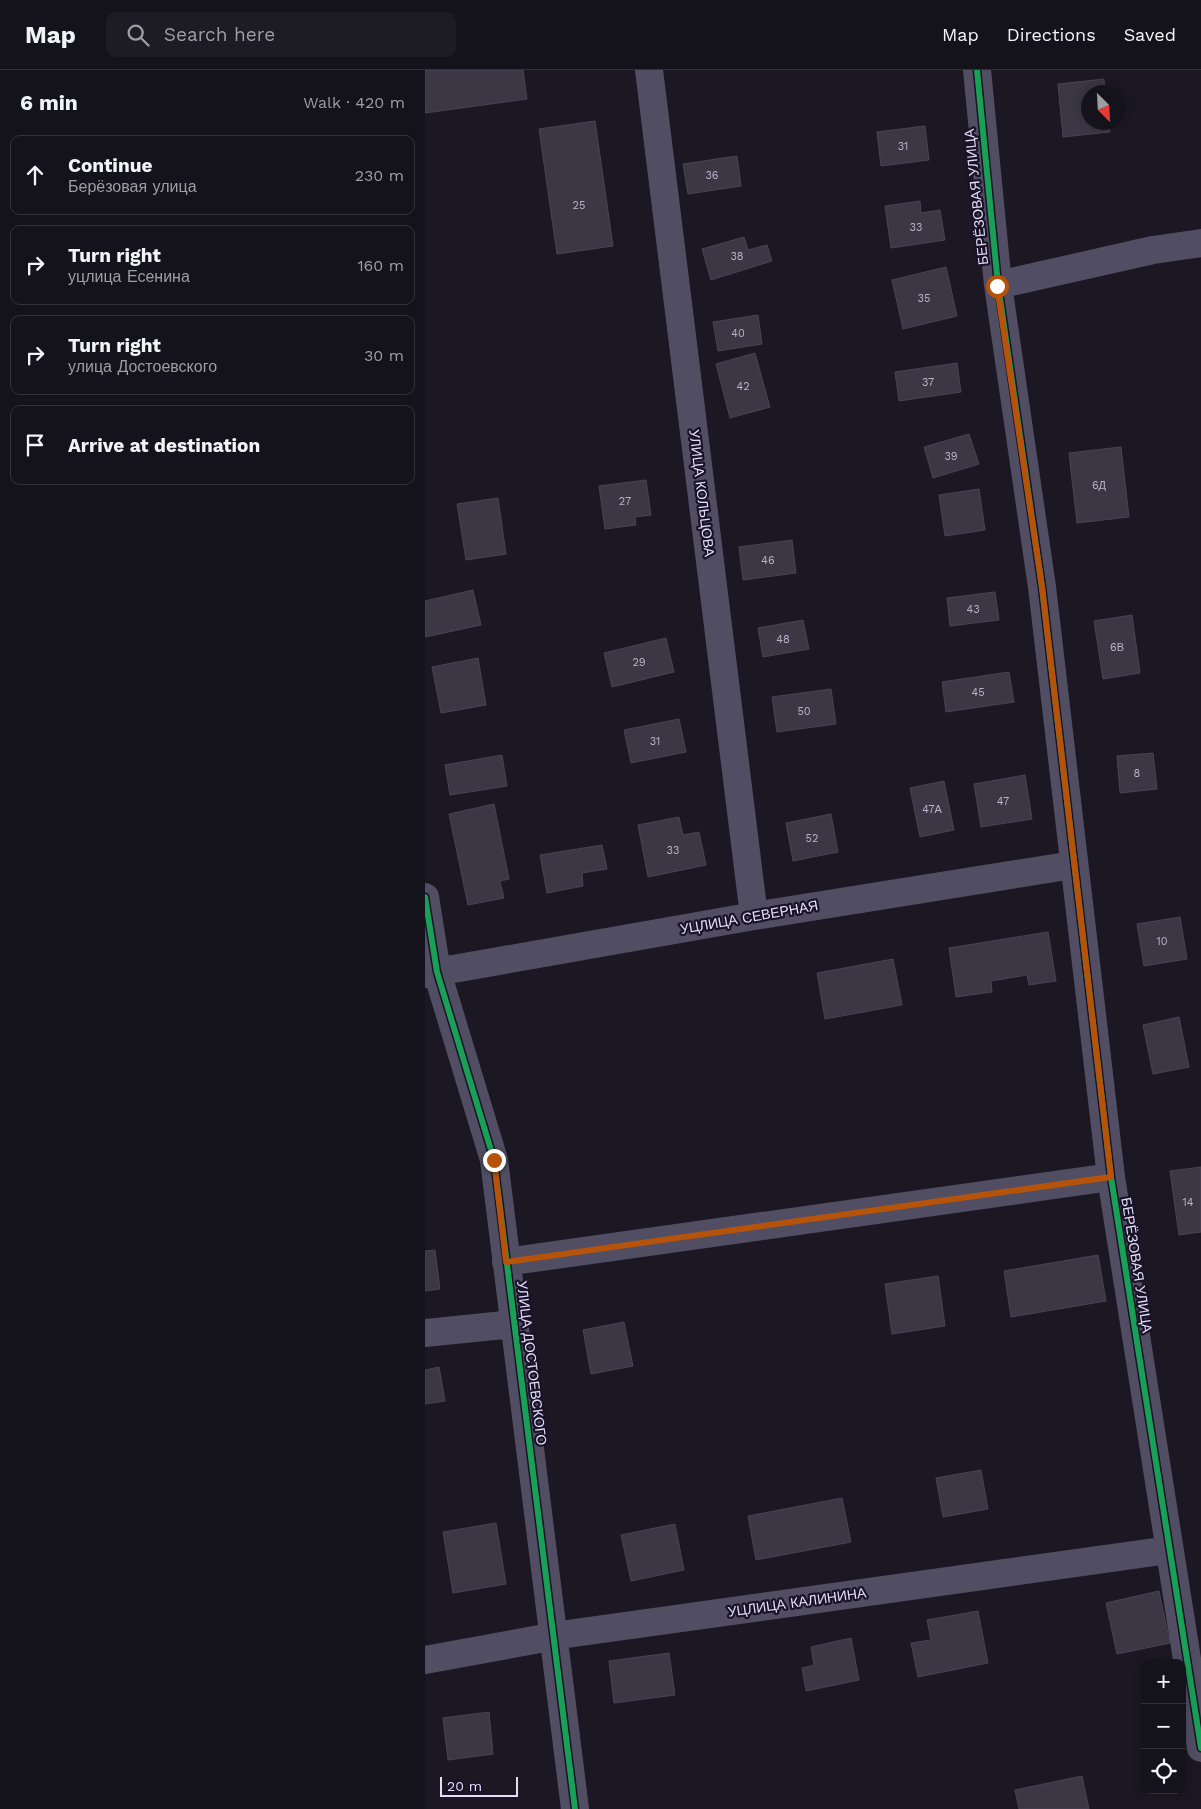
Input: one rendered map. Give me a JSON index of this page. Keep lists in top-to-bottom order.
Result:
{
  "streets": {
    "street": [
      "БЕРЁЗОВАЯ УЛИЦА",
      "УЛИЦА КОЛЬЦОВА",
      "УЦЛИЦА СЕВЕРНАЯ",
      "УЛИЦА ДОСТОЕВСКОГО",
      "УЦЛИЦА КАЛИНИНА"
    ]
  },
  "crossings": [
    ["БЕРЁЗОВАЯ УЛИЦА", "УЦЛИЦА СЕВЕРНАЯ"],
    ["БЕРЁЗОВАЯ УЛИЦА", "УЦЛИЦА КАЛИНИНА"],
    ["УЛИЦА КОЛЬЦОВА", "УЦЛИЦА СЕВЕРНАЯ"],
    ["УЦЛИЦА СЕВЕРНАЯ", "УЛИЦА ДОСТОЕВСКОГО"],
    ["УЛИЦА ДОСТОЕВСКОГО", "УЦЛИЦА КАЛИНИНА"]
  ],
  "house_numbers": [
    "31",
    "36",
    "25",
    "33",
    "38",
    "35",
    "40",
    "37",
    "42",
    "39",
    "6Д",
    "27",
    "46",
    "43",
    "48",
    "6В",
    "29",
    "45",
    "50",
    "31",
    "8",
    "47",
    "47А",
    "52",
    "33",
    "10",
    "14"
  ],
  "scale_bar": "20 m",
  "north": "bottom right",
  "page": {
    "header": "Map",
    "search": "Search here",
    "nav": ["Map", "Directions", "Saved"],
    "heading": ["6 min", "Walk · 420 m"],
    "list": [
      ["Continue", "Берёзовая улица", "230 m"],
      ["Turn right", "уцлица Есенина", "160 m"],
      ["Turn right", "улица Достоевского", "30 m"],
      "Arrive at destination"
    ],
    "map_buttons": ["+", "−"],
    "scale": "20 m"
  }
}
